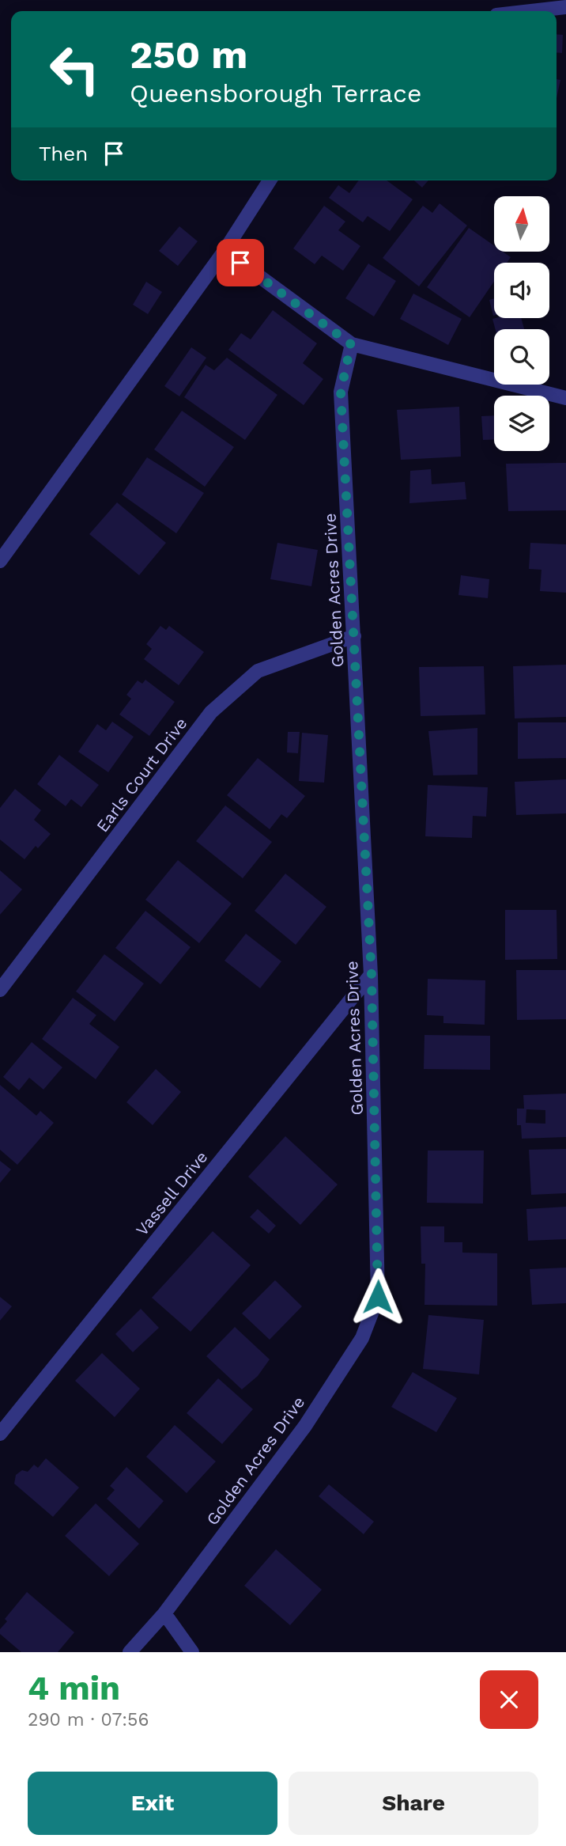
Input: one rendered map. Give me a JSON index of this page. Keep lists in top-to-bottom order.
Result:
{
  "streets": {
    "street": ["Golden Acres Drive", "Earls Court Drive", "Vassell Drive"]
  },
  "crossings": [
    ["Golden Acres Drive", "Earls Court Drive"],
    ["Golden Acres Drive", "Vassell Drive"]
  ],
  "north": "top",
  "page": {
    "turn": ["250 m", "Queensborough Terrace"],
    "then": "Then",
    "heading": ["4 min", "290 m · 07:56"],
    "buttons": ["Exit", "Share"]
  }
}
